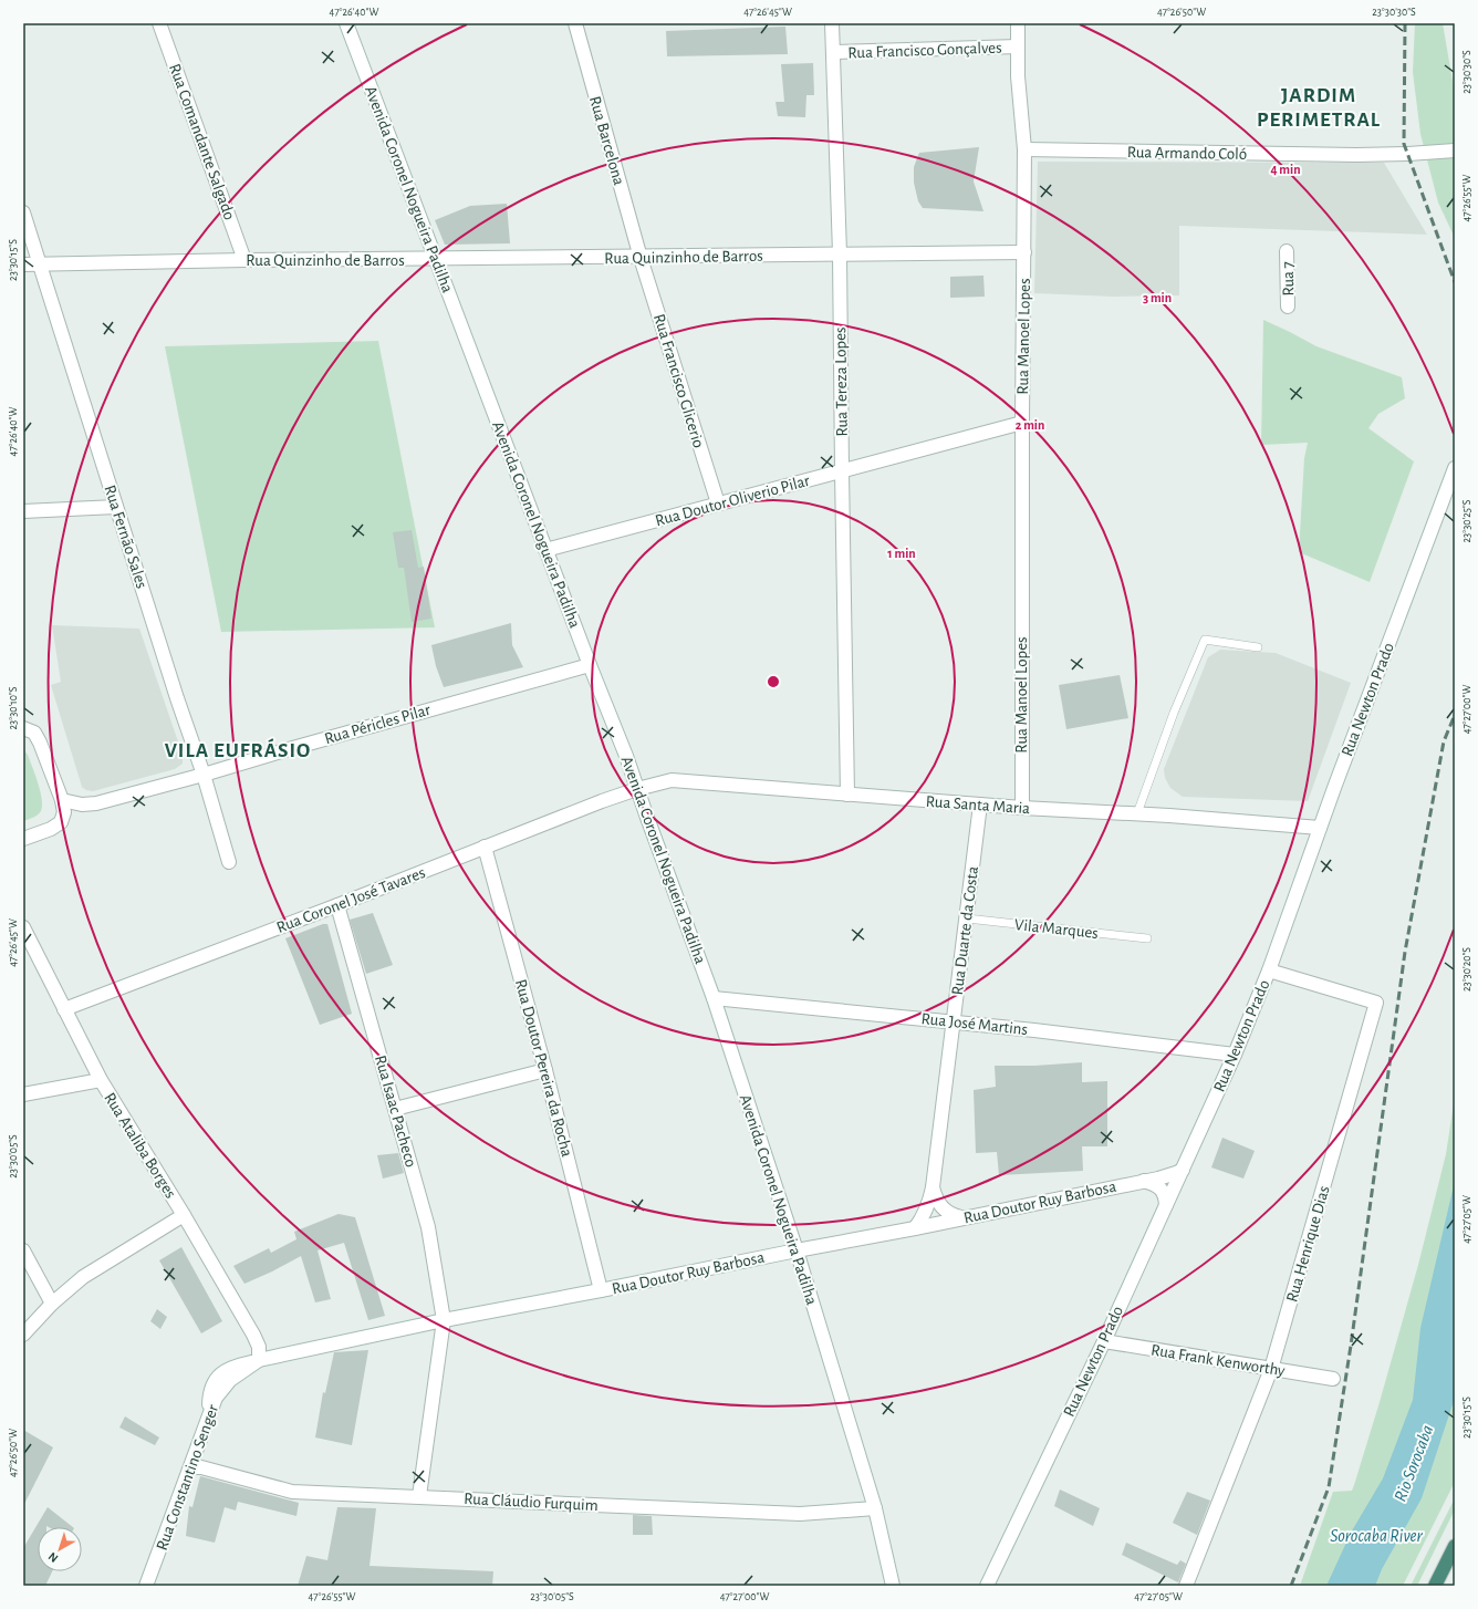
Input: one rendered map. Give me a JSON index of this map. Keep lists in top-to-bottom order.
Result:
{
  "streets": {
    "street": [
      "Rua Francisco Gonçalves",
      "Rua Barcelona",
      "Rua Comandante Salgado",
      "Rua Armando Coló",
      "Avenida Coronel Nogueira Padilha",
      "Rua Quinzinho de Barros",
      "Rua 7",
      "Rua Manoel Lopes",
      "Rua Francisco Glicerio",
      "Rua Tereza Lopes",
      "Rua Doutor Oliverio Pilar",
      "Rua Fernão Sales",
      "Rua Newton Prado",
      "Rua Péricles Pilar",
      "Rua Santa Maria",
      "Rua Coronel José Tavares",
      "Rua Duarte da Costa",
      "Rua José Martins",
      "Rua Doutor Pereira da Rocha",
      "Rua Isaac Pacheco",
      "Rua Ataliba Borges",
      "Rua Doutor Ruy Barbosa",
      "Rua Henrique Dias",
      "Rua Frank Kenworthy",
      "Rua Constantino Senger",
      "Rua Cláudio Furquim"
    ],
    "lane": ["Vila Marques"]
  },
  "crossings": [
    ["Rua Francisco Gonçalves", "Rua Manoel Lopes"],
    ["Rua Francisco Gonçalves", "Rua Tereza Lopes"],
    ["Rua Barcelona", "Rua Quinzinho de Barros"],
    ["Rua Barcelona", "Rua Francisco Glicerio"],
    ["Rua Comandante Salgado", "Rua Quinzinho de Barros"],
    ["Rua Armando Coló", "Rua Manoel Lopes"],
    ["Avenida Coronel Nogueira Padilha", "Rua Quinzinho de Barros"],
    ["Avenida Coronel Nogueira Padilha", "Rua Doutor Oliverio Pilar"],
    ["Avenida Coronel Nogueira Padilha", "Rua Péricles Pilar"],
    ["Avenida Coronel Nogueira Padilha", "Rua Santa Maria"],
    ["Avenida Coronel Nogueira Padilha", "Rua Coronel José Tavares"],
    ["Avenida Coronel Nogueira Padilha", "Rua José Martins"],
    ["Avenida Coronel Nogueira Padilha", "Rua Doutor Ruy Barbosa"],
    ["Avenida Coronel Nogueira Padilha", "Rua Cláudio Furquim"],
    ["Rua Quinzinho de Barros", "Rua Manoel Lopes"],
    ["Rua Quinzinho de Barros", "Rua Francisco Glicerio"],
    ["Rua Quinzinho de Barros", "Rua Tereza Lopes"],
    ["Rua Quinzinho de Barros", "Rua Fernão Sales"],
    ["Rua Manoel Lopes", "Rua Doutor Oliverio Pilar"],
    ["Rua Manoel Lopes", "Rua Santa Maria"],
    ["Rua Francisco Glicerio", "Rua Doutor Oliverio Pilar"],
    ["Rua Tereza Lopes", "Rua Doutor Oliverio Pilar"],
    ["Rua Tereza Lopes", "Rua Santa Maria"],
    ["Rua Fernão Sales", "Rua Péricles Pilar"],
    ["Rua Newton Prado", "Rua Santa Maria"],
    ["Rua Newton Prado", "Rua José Martins"],
    ["Rua Newton Prado", "Rua Doutor Ruy Barbosa"],
    ["Rua Newton Prado", "Rua Henrique Dias"],
    ["Rua Newton Prado", "Rua Frank Kenworthy"],
    ["Rua Santa Maria", "Rua Coronel José Tavares"],
    ["Rua Santa Maria", "Rua Duarte da Costa"],
    ["Rua Coronel José Tavares", "Rua Doutor Pereira da Rocha"],
    ["Rua Coronel José Tavares", "Rua Isaac Pacheco"],
    ["Rua Coronel José Tavares", "Rua Ataliba Borges"],
    ["Vila Marques", "Rua Duarte da Costa"],
    ["Rua Duarte da Costa", "Rua José Martins"],
    ["Rua Duarte da Costa", "Rua Doutor Ruy Barbosa"],
    ["Rua Doutor Pereira da Rocha", "Rua Doutor Ruy Barbosa"],
    ["Rua Isaac Pacheco", "Rua Doutor Ruy Barbosa"],
    ["Rua Isaac Pacheco", "Rua Cláudio Furquim"],
    ["Rua Ataliba Borges", "Rua Doutor Ruy Barbosa"],
    ["Rua Ataliba Borges", "Rua Constantino Senger"],
    ["Rua Doutor Ruy Barbosa", "Rua Constantino Senger"],
    ["Rua Henrique Dias", "Rua Frank Kenworthy"],
    ["Rua Constantino Senger", "Rua Cláudio Furquim"]
  ],
  "districts": ["JARDIM PERIMETRAL", "VILA EUFRÁSIO"],
  "water": ["Rio Sorocaba", "Sorocaba River"],
  "north": "bottom left",
  "coordinates": [
    "47°26'40\"W",
    "47°26'45\"W",
    "47°26'50\"W",
    "23°30'30\"S",
    "47°26'55\"W",
    "23°30'15\"S",
    "23°30'25\"S",
    "23°30'10\"S",
    "47°27'00\"W",
    "23°30'20\"S",
    "23°30'05\"S",
    "47°27'05\"W"
  ],
  "rings": [
    "4 min",
    "3 min",
    "2 min",
    "1 min"
  ]
}
